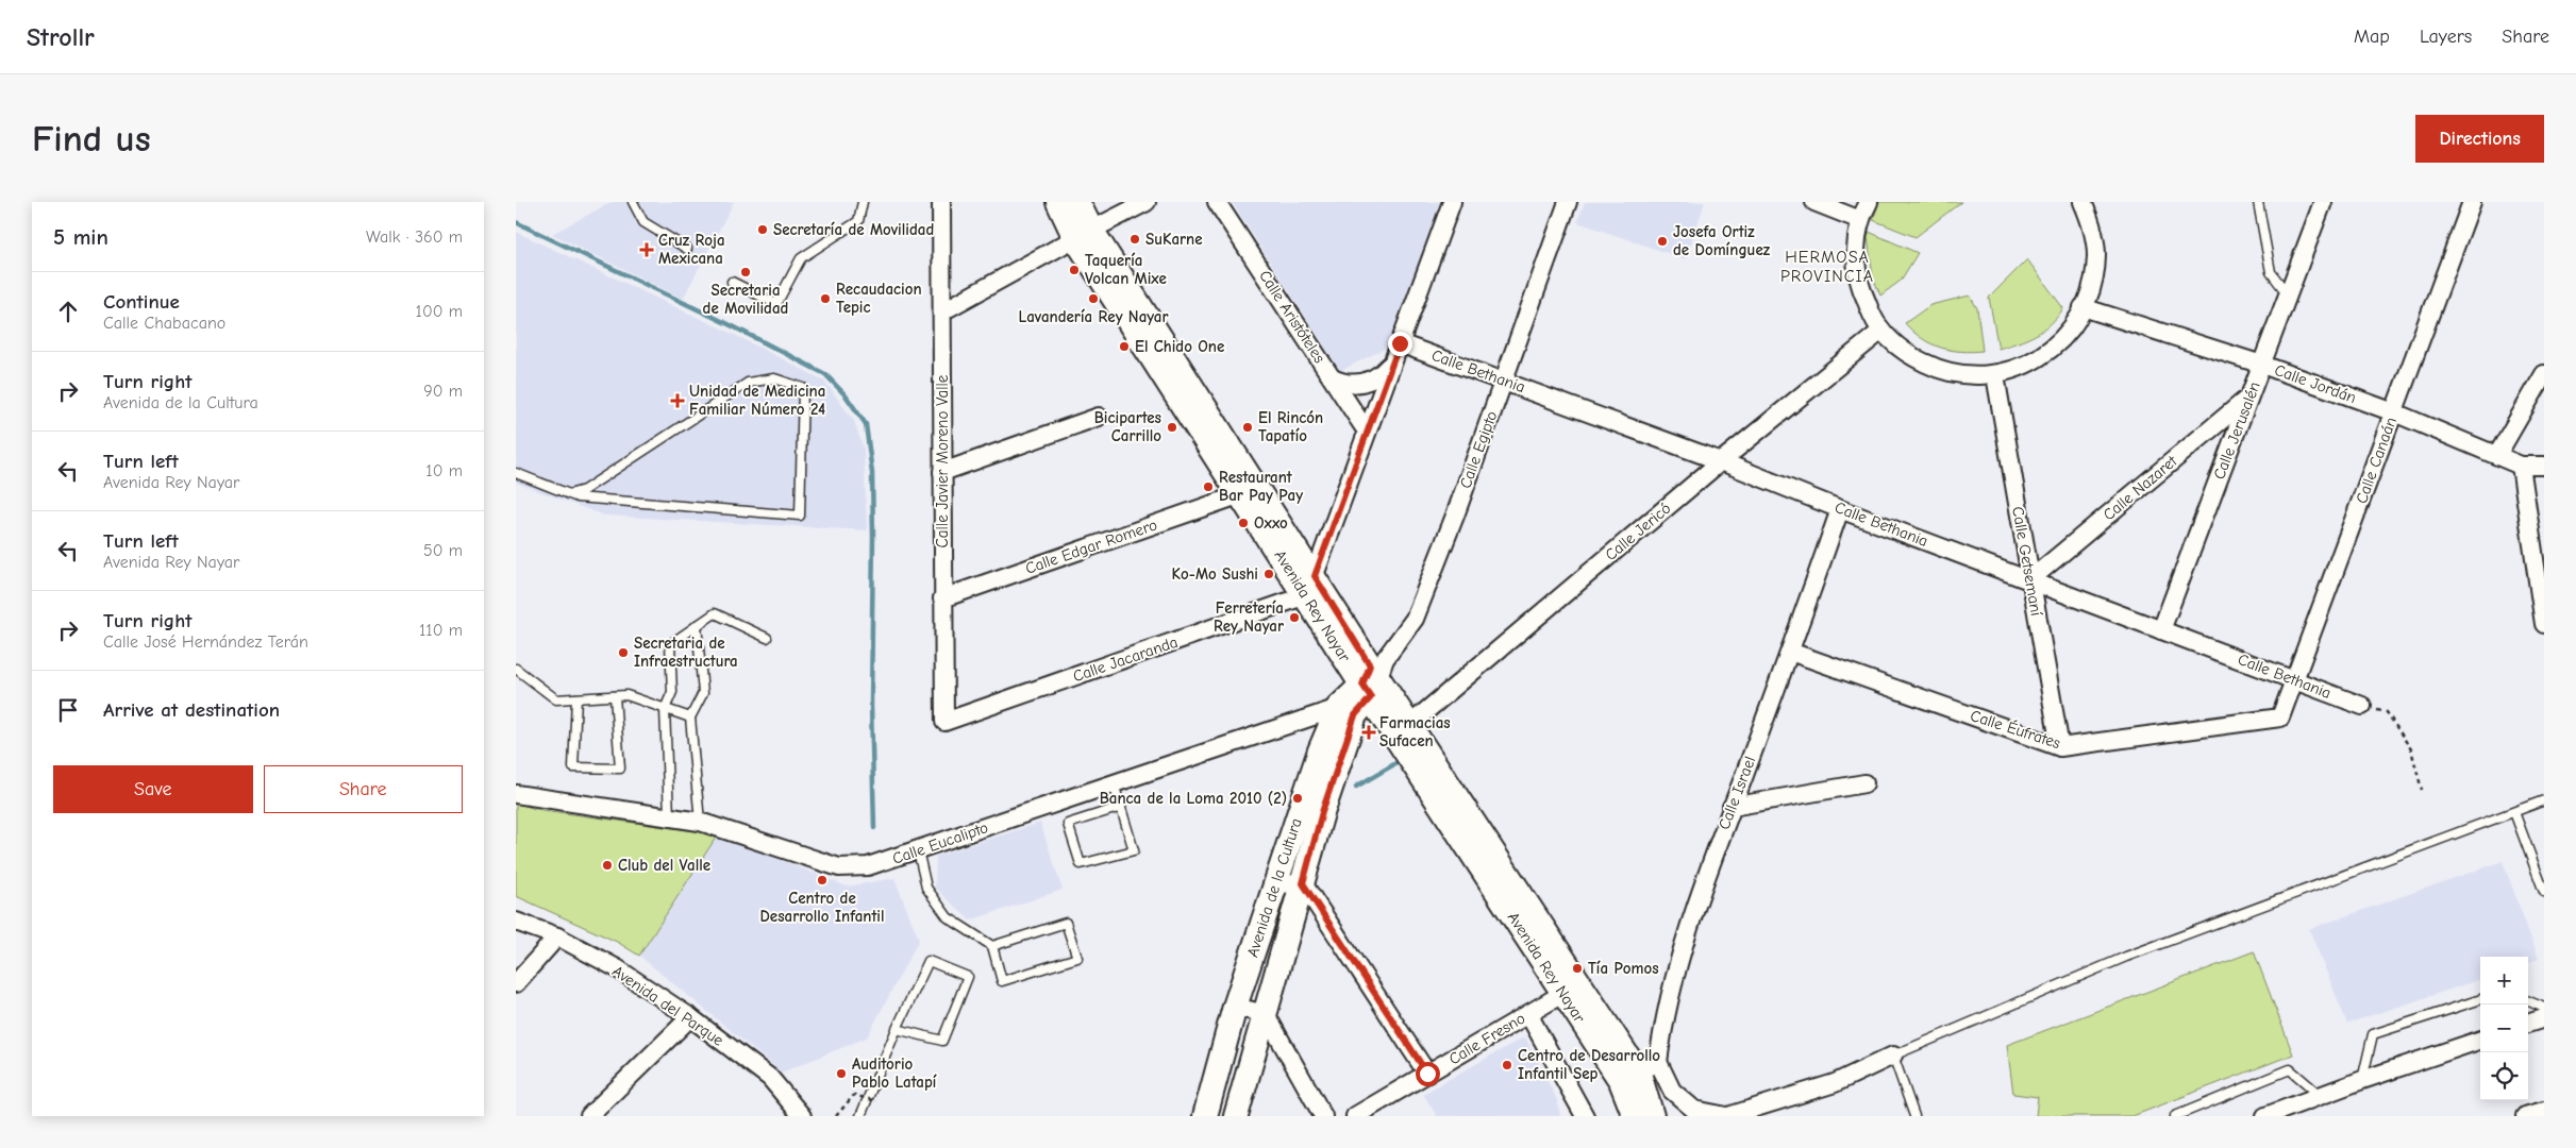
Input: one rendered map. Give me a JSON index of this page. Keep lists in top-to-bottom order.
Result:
{
  "streets": {
    "main road": ["Avenida Rey Nayar", "Avenida de la Cultura"],
    "street": [
      "Calle Aristóteles",
      "Calle Bethania",
      "Calle Jordán",
      "Calle Jerusalén",
      "Calle Egipto",
      "Calle Canaán",
      "Calle Javier Moreno Valle",
      "Calle Nazaret",
      "Calle Jericó",
      "Calle Edgar Romero",
      "Calle Getsemaní",
      "Calle Jacaranda",
      "Calle Éufrates",
      "Calle Israel",
      "Calle Eucalipto",
      "Avenida del Parque",
      "Calle Fresno"
    ]
  },
  "crossings": [
    ["Calle Bethania", "Calle Jerusalén"],
    ["Calle Bethania", "Calle Egipto"],
    ["Calle Bethania", "Calle Canaán"],
    ["Calle Bethania", "Calle Nazaret"],
    ["Calle Bethania", "Calle Jericó"],
    ["Calle Bethania", "Calle Getsemaní"],
    ["Calle Bethania", "Calle Israel"],
    ["Calle Jordán", "Calle Jerusalén"],
    ["Calle Jordán", "Calle Canaán"],
    ["Calle Jerusalén", "Calle Nazaret"],
    ["Calle Egipto", "Avenida Rey Nayar"],
    ["Calle Egipto", "Calle Eucalipto"],
    ["Calle Egipto", "Avenida de la Cultura"],
    ["Calle Canaán", "Calle Éufrates"],
    ["Calle Javier Moreno Valle", "Calle Edgar Romero"],
    ["Calle Javier Moreno Valle", "Calle Jacaranda"],
    ["Calle Nazaret", "Calle Getsemaní"],
    ["Calle Jericó", "Avenida Rey Nayar"],
    ["Calle Edgar Romero", "Avenida Rey Nayar"],
    ["Calle Getsemaní", "Calle Éufrates"],
    ["Avenida Rey Nayar", "Calle Jacaranda"],
    ["Avenida Rey Nayar", "Calle Israel"],
    ["Avenida Rey Nayar", "Calle Eucalipto"],
    ["Avenida Rey Nayar", "Avenida de la Cultura"],
    ["Avenida Rey Nayar", "Calle Fresno"],
    ["Calle Éufrates", "Calle Israel"],
    ["Calle Eucalipto", "Avenida de la Cultura"]
  ],
  "districts": ["HERMOSA PROVINCIA"],
  "places": {
    "other": [
      "Secretaría de Movilidad",
      "SuKarne",
      "Josefa Ortiz de Domínguez",
      "Taquería Volcan Mixe",
      "Secretaria de Movilidad",
      "Recaudacion Tepic",
      "Lavandería Rey Nayar",
      "El Chido One",
      "Bicipartes Carrillo",
      "El Rincón Tapatío",
      "Restaurant Bar Pay Pay",
      "Oxxo",
      "Ko-Mo Sushi",
      "Ferretería Rey Nayar",
      "Secretaria de Infraestructura",
      "Banca de la Loma 2010 (2)",
      "Club del Valle",
      "Centro de Desarrollo Infantil",
      "Tía Pomos",
      "Centro de Desarrollo Infantil Sep",
      "Auditorio Pablo Latapí"
    ],
    "health": ["Cruz Roja Mexicana", "Unidad de Medicina Familiar Número 24", "Farmacias Sufacen"]
  },
  "page": {
    "header": "Strollr",
    "nav": ["Map", "Layers", "Share"],
    "buttons": [
      "Directions",
      ["Save", "Share"]
    ],
    "title": "Find us",
    "heading": ["5 min", "Walk · 360 m"],
    "list": [
      ["Continue", "Calle Chabacano", "100 m"],
      ["Turn right", "Avenida de la Cultura", "90 m"],
      ["Turn left", "Avenida Rey Nayar", "10 m"],
      ["Turn left", "Avenida Rey Nayar", "50 m"],
      ["Turn right", "Calle José Hernández Terán", "110 m"],
      "Arrive at destination"
    ],
    "map_buttons": ["+", "−"]
  }
}
